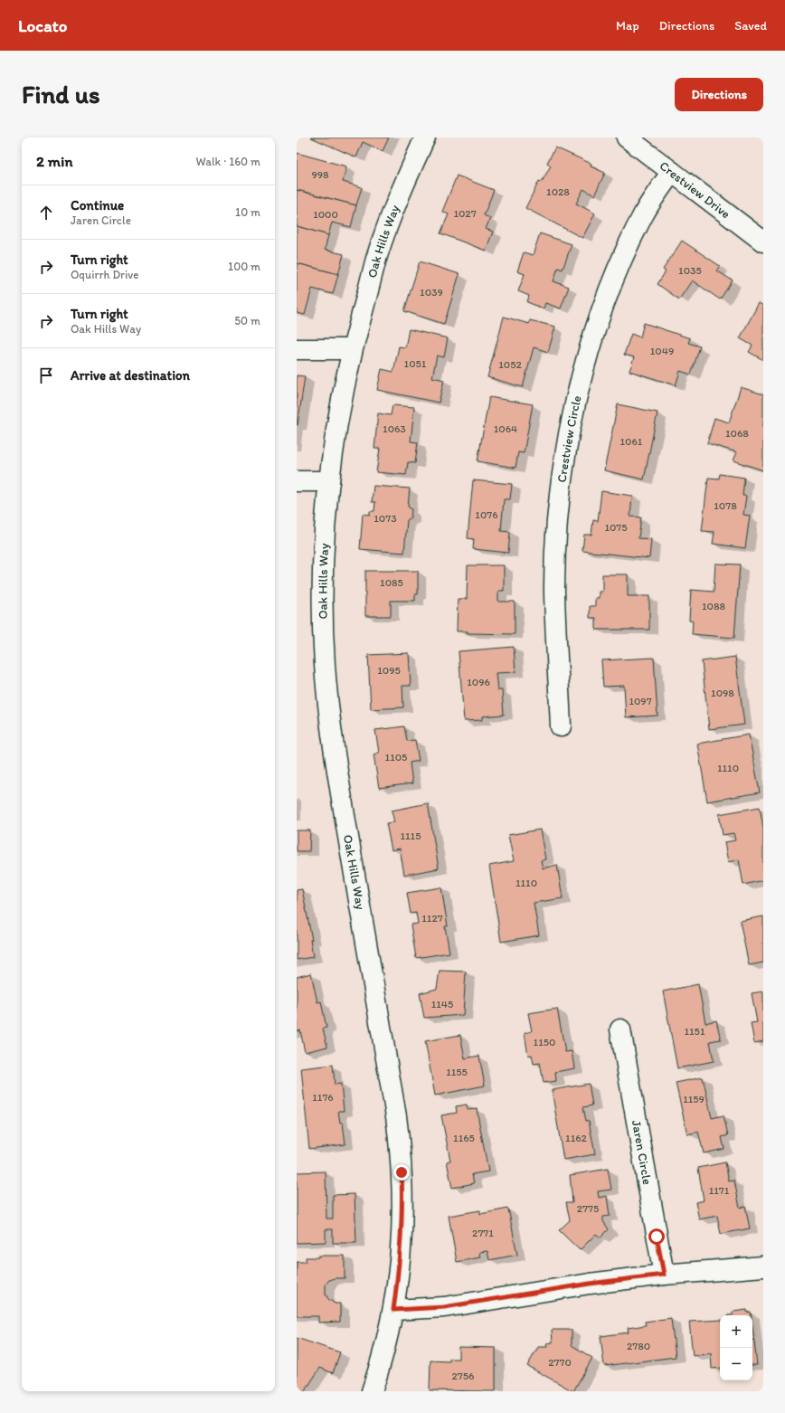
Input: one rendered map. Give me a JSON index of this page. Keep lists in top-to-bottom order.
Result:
{
  "streets": {
    "street": [
      "Crestview Drive",
      "Oak Hills Way",
      "Crestview Circle",
      "Jaren Circle"
    ]
  },
  "crossings": [
    ["Crestview Drive", "Crestview Circle"]
  ],
  "house_numbers": [
    "998",
    "1028",
    "1027",
    "1000",
    "1035",
    "1039",
    "1049",
    "1051",
    "1052",
    "1063",
    "1064",
    "1068",
    "1061",
    "1078",
    "1076",
    "1073",
    "1075",
    "1085",
    "1088",
    "1095",
    "1096",
    "1098",
    "1097",
    "1105",
    "1110",
    "1115",
    "1110",
    "1127",
    "1145",
    "1151",
    "1150",
    "1155",
    "1176",
    "1159",
    "1165",
    "1162",
    "1171",
    "2775",
    "2771",
    "2780",
    "2770",
    "2756"
  ],
  "page": {
    "header": "Locato",
    "nav": ["Map", "Directions", "Saved"],
    "buttons": "Directions",
    "title": "Find us",
    "heading": ["2 min", "Walk · 160 m"],
    "list": [
      ["Continue", "Jaren Circle", "10 m"],
      ["Turn right", "Oquirrh Drive", "100 m"],
      ["Turn right", "Oak Hills Way", "50 m"],
      "Arrive at destination"
    ],
    "map_buttons": ["+", "−"]
  }
}
